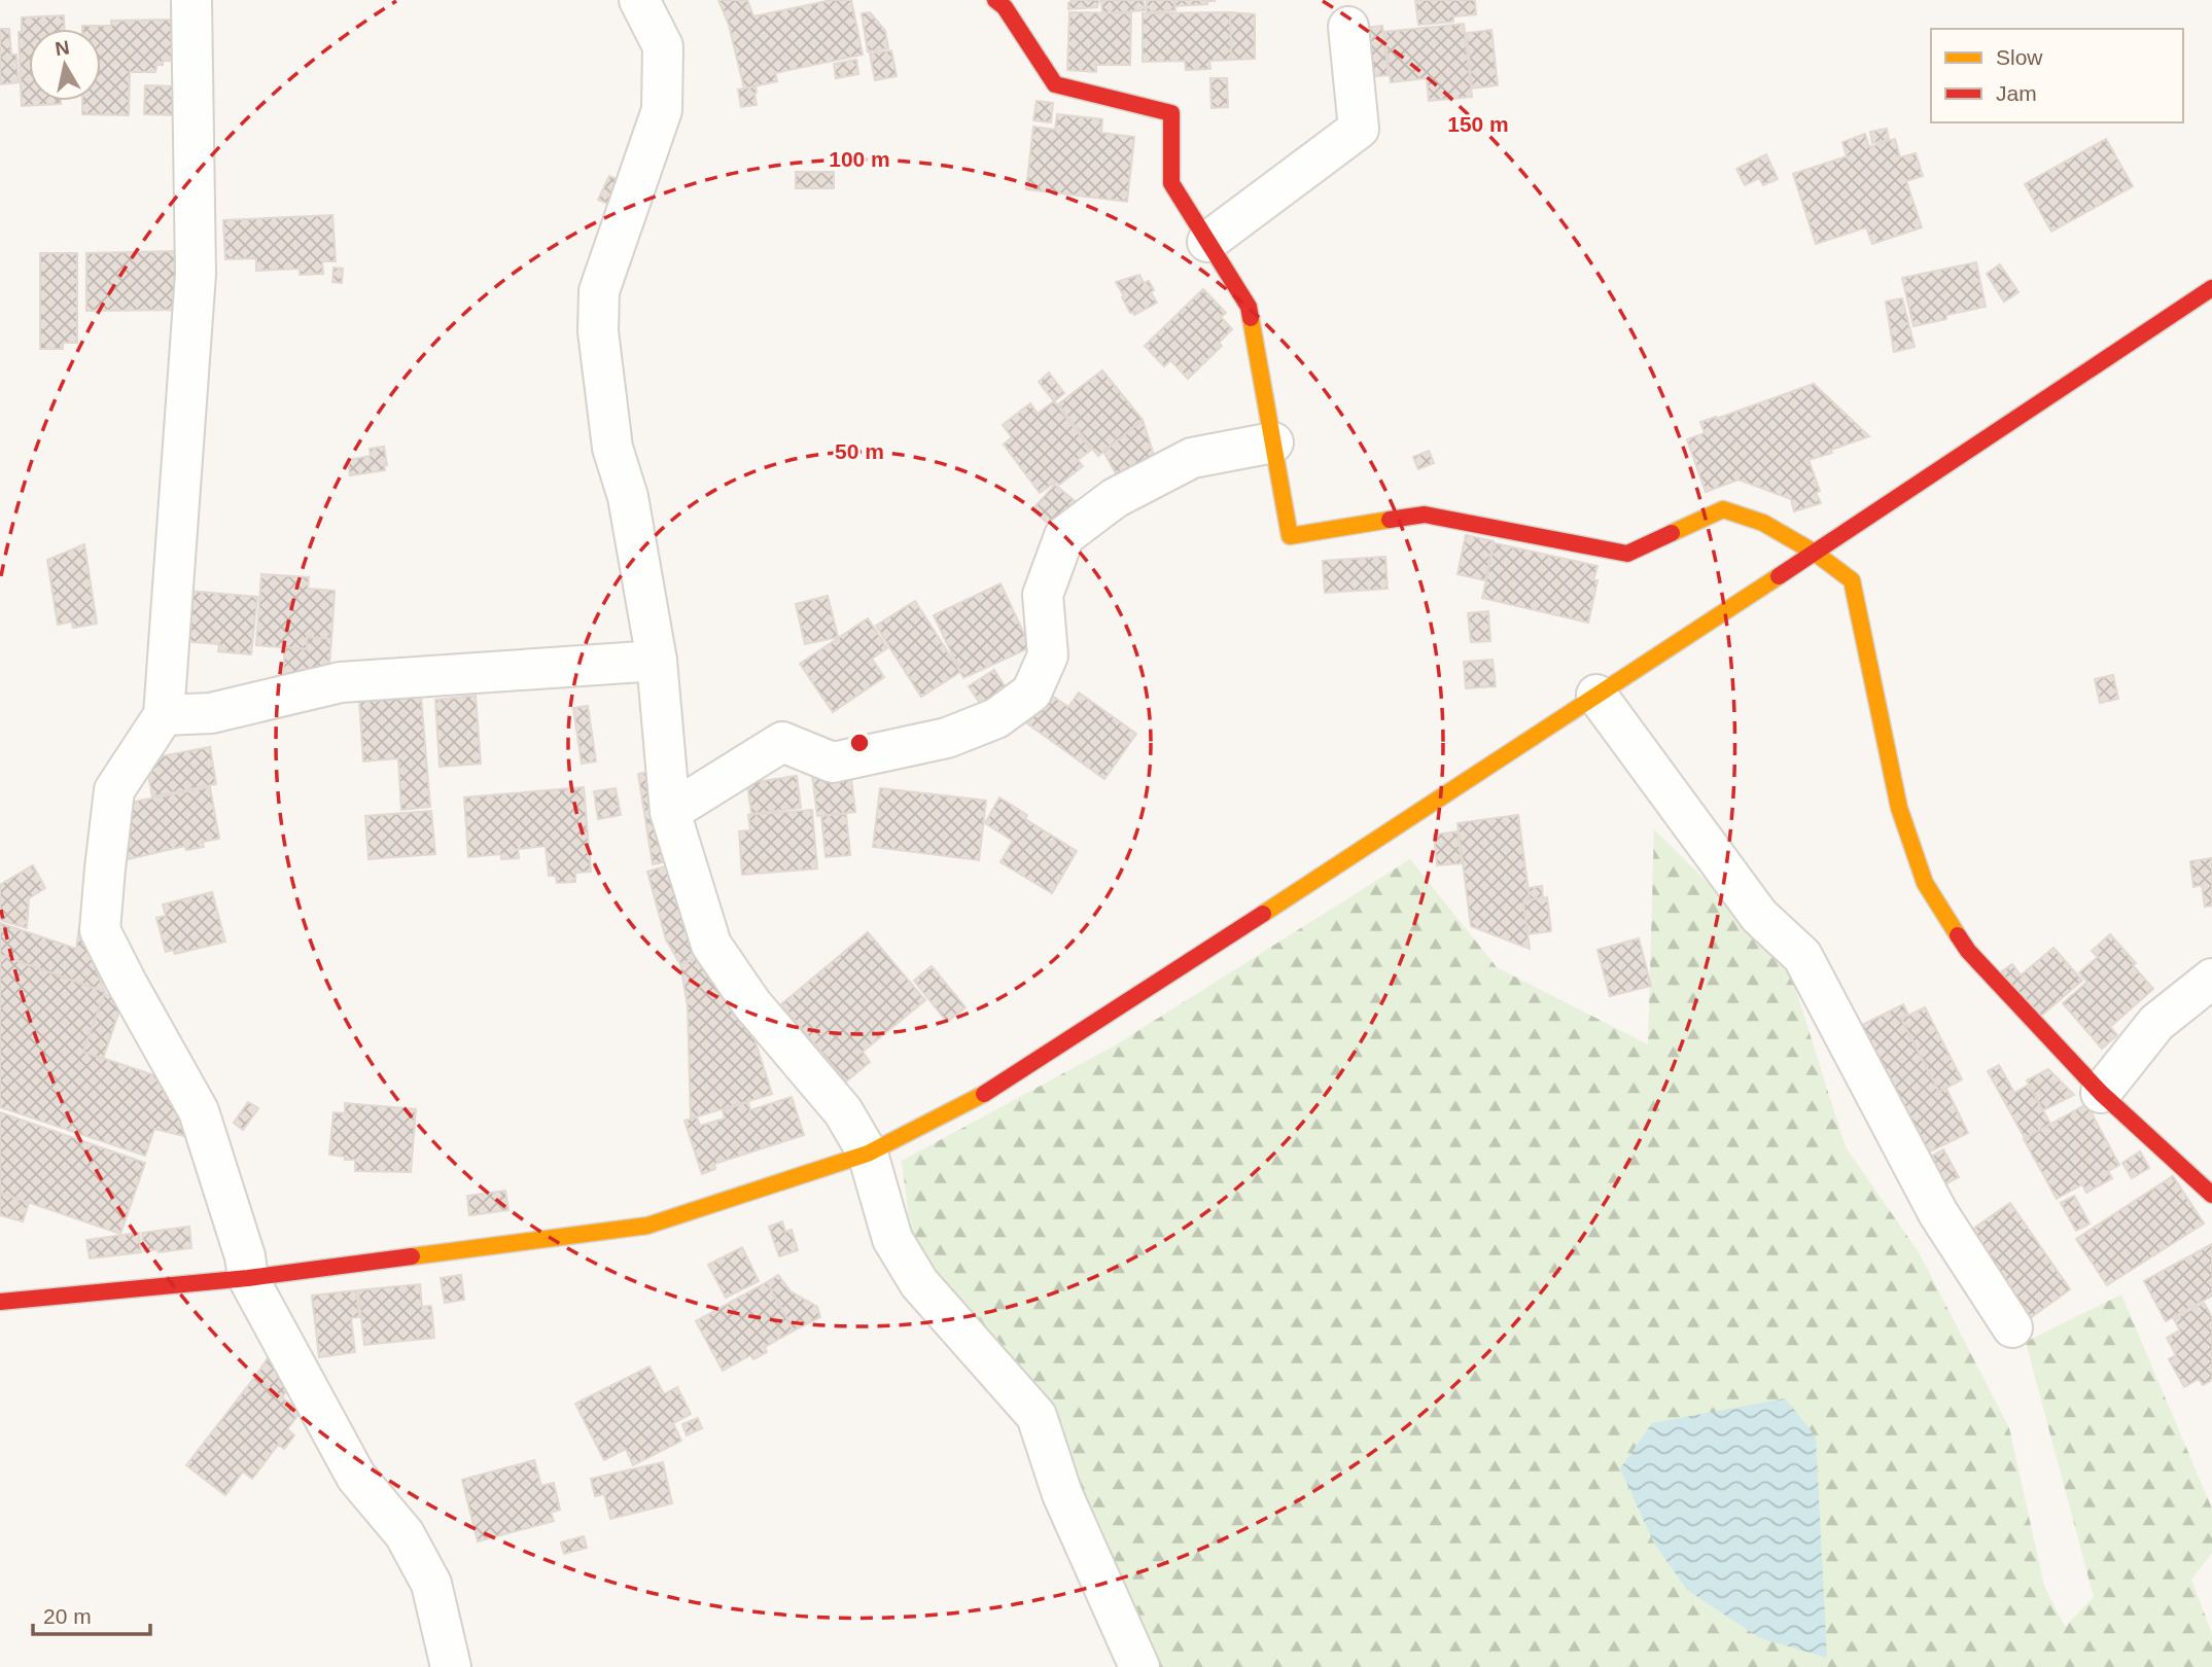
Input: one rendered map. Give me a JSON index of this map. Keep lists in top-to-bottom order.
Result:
{
  "legend": ["Slow", "Jam"],
  "scale_bar": "20 m",
  "north": "top",
  "rings": ["150 m", "100 m", "50 m"]
}
